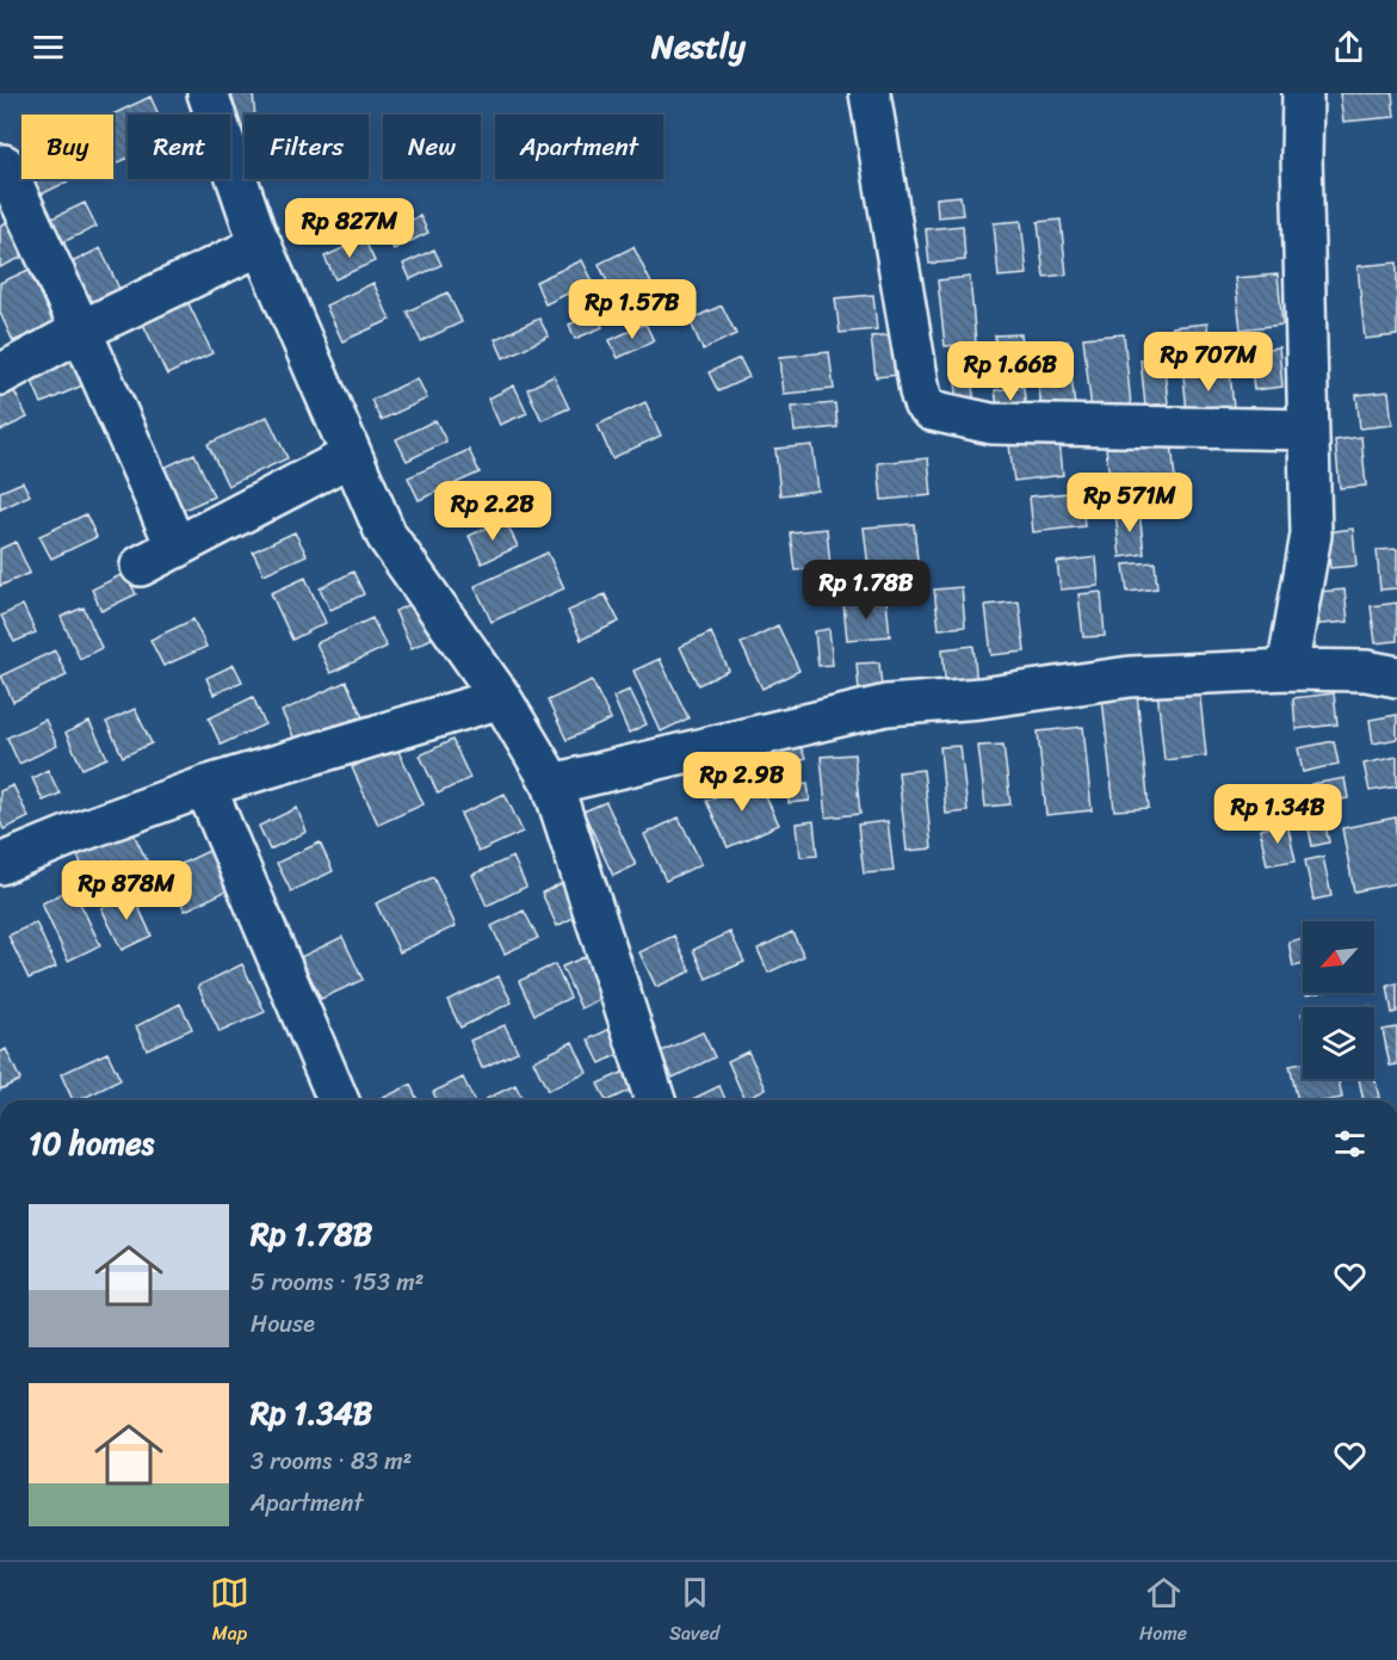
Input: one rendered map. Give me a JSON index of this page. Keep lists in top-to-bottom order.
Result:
{
  "north": "bottom left",
  "page": {
    "header": "Nestly",
    "chip": [
      "Buy",
      "Rent",
      "Filters",
      "New",
      "Apartment"
    ],
    "price": [
      "Rp 827M",
      "Rp 1.57B",
      "Rp 707M",
      "Rp 1.66B",
      "Rp 571M",
      "Rp 2.2B",
      "Rp 1.78B",
      "Rp 2.9B",
      "Rp 1.34B",
      "Rp 878M"
    ],
    "heading": "10 homes",
    "list": [
      {
        "name": "Rp 1.78B",
        "note": "5 rooms · 153 m² · House"
      },
      {
        "name": "Rp 1.34B",
        "note": "3 rooms · 83 m² · Apartment"
      }
    ],
    "tabs": ["Map", "Saved", "Home"]
  }
}
